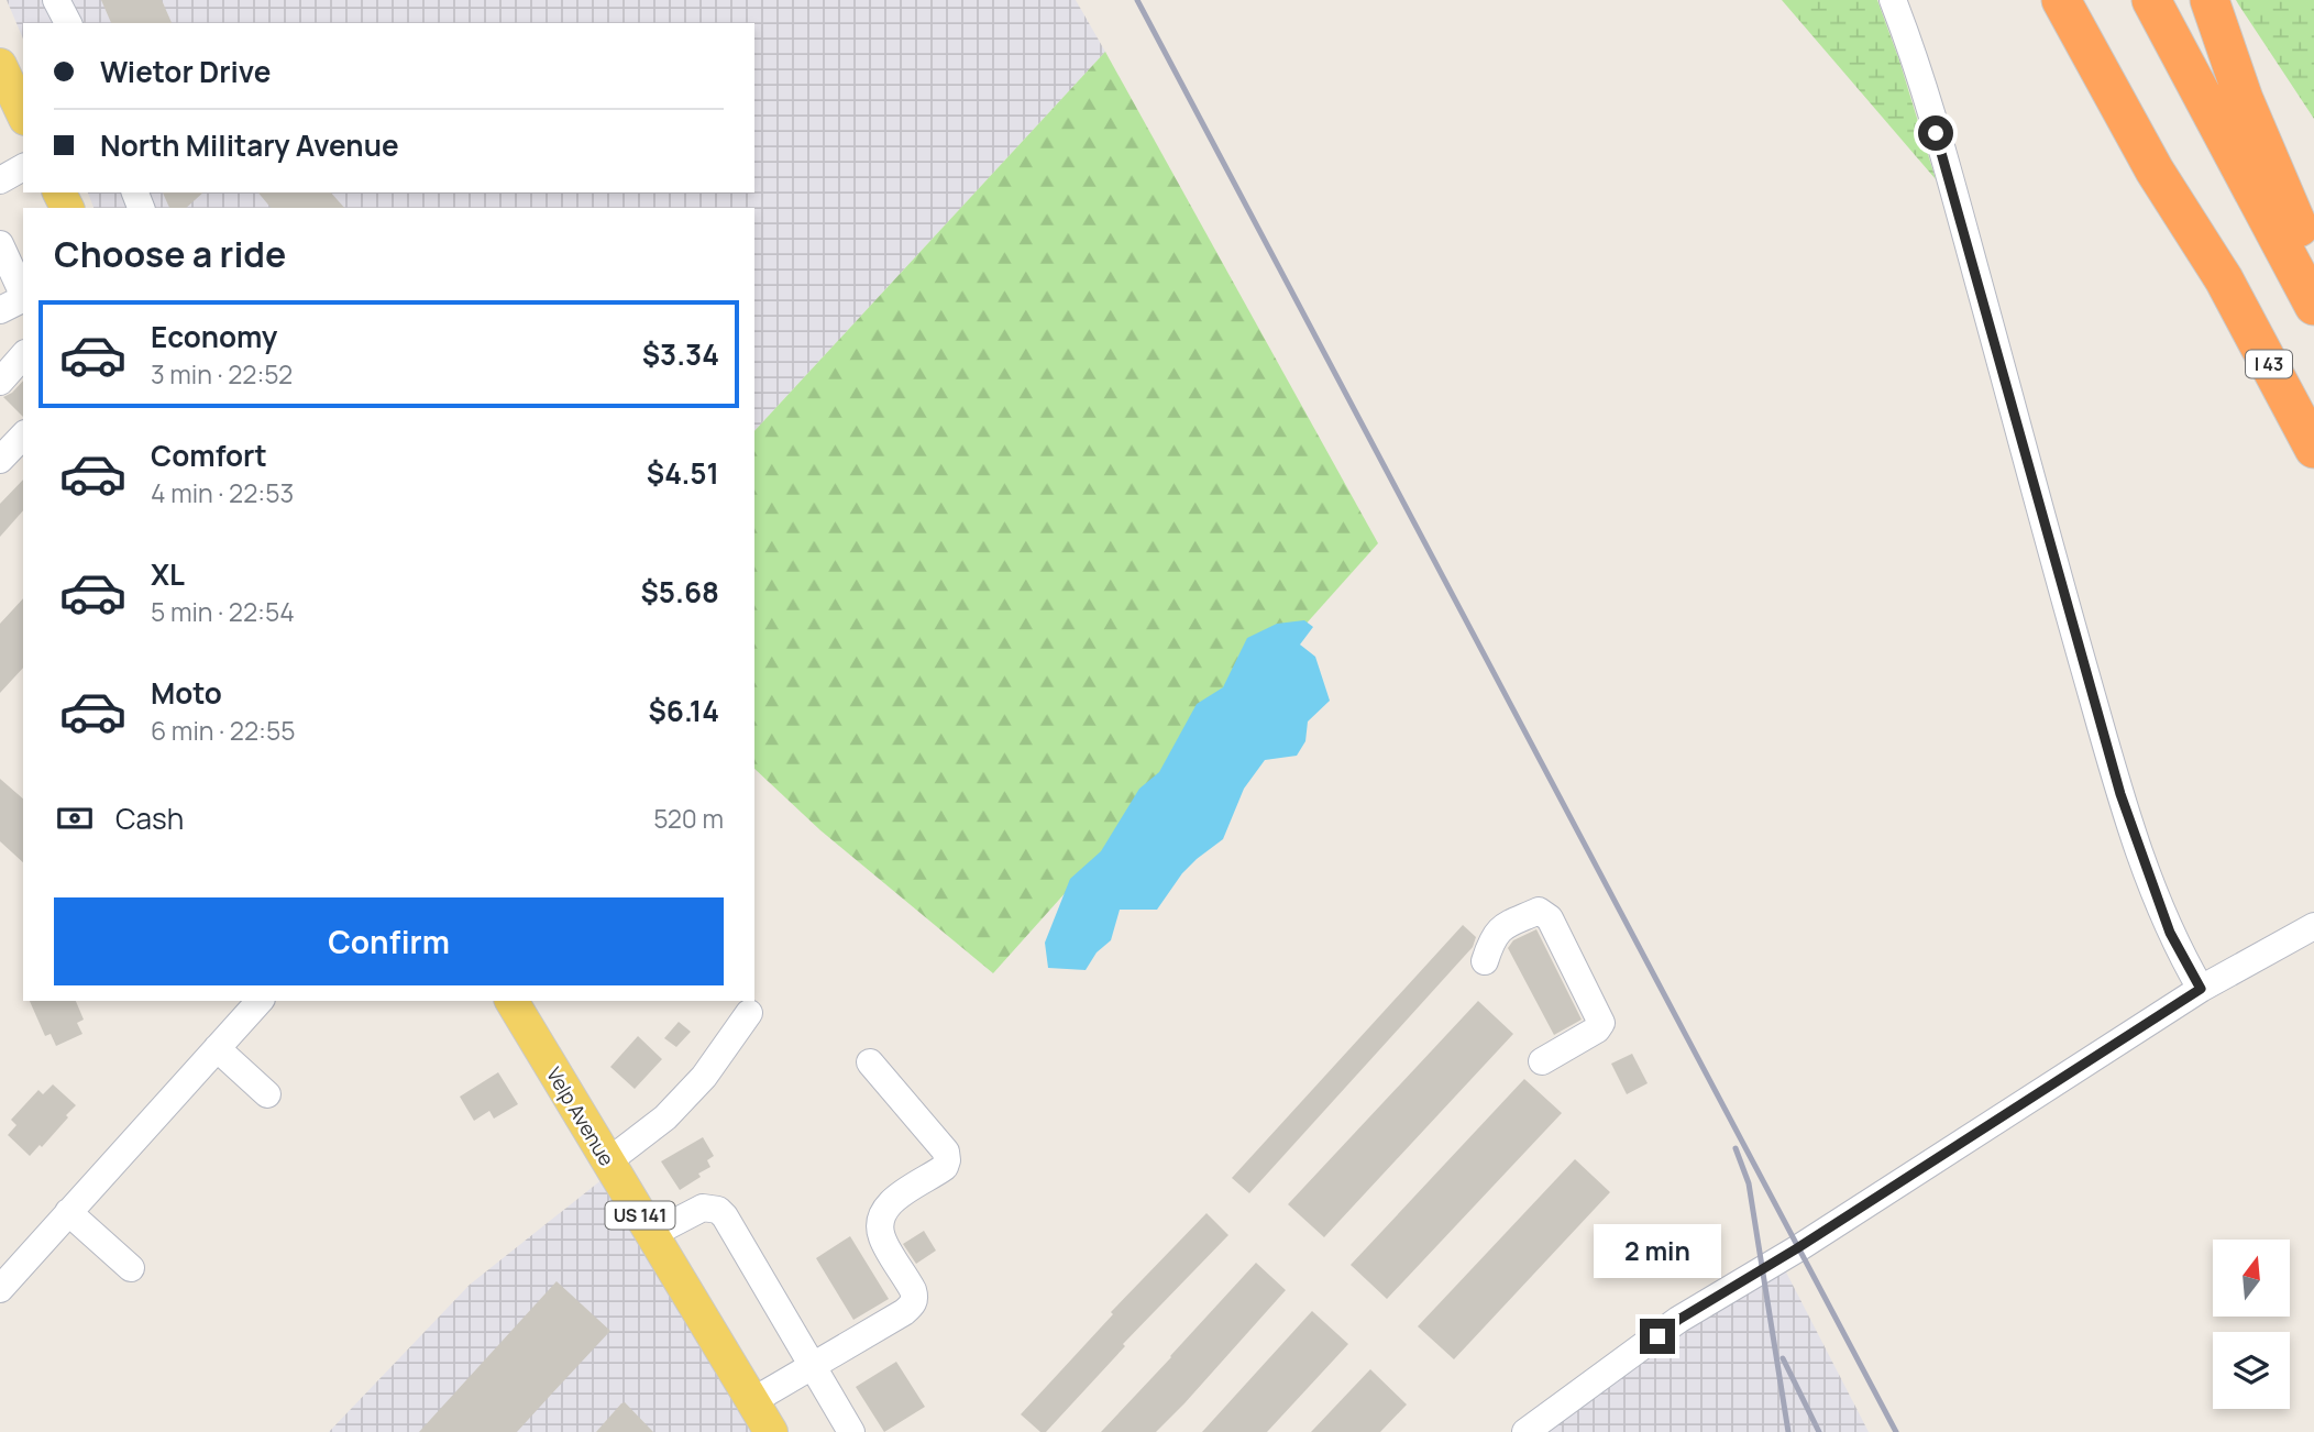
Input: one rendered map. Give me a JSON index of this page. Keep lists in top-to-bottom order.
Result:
{
  "streets": {
    "highway": ["I 43"],
    "main road": ["Velp Avenue", "US 141"]
  },
  "north": "top",
  "page": {
    "banner": ["Wietor Drive", "North Military Avenue"],
    "heading": "Choose a ride",
    "list": [
      {
        "name": "Economy",
        "note": "3 min · 22:52",
        "value": "$3.34"
      },
      {
        "name": "Comfort",
        "note": "4 min · 22:53",
        "value": "$4.51"
      },
      {
        "name": "XL",
        "note": "5 min · 22:54",
        "value": "$5.68"
      },
      {
        "name": "Moto",
        "note": "6 min · 22:55",
        "value": "$6.14"
      }
    ],
    "pay": ["Cash", "520 m"],
    "buttons": "Confirm",
    "bubble": "2 min"
  }
}
